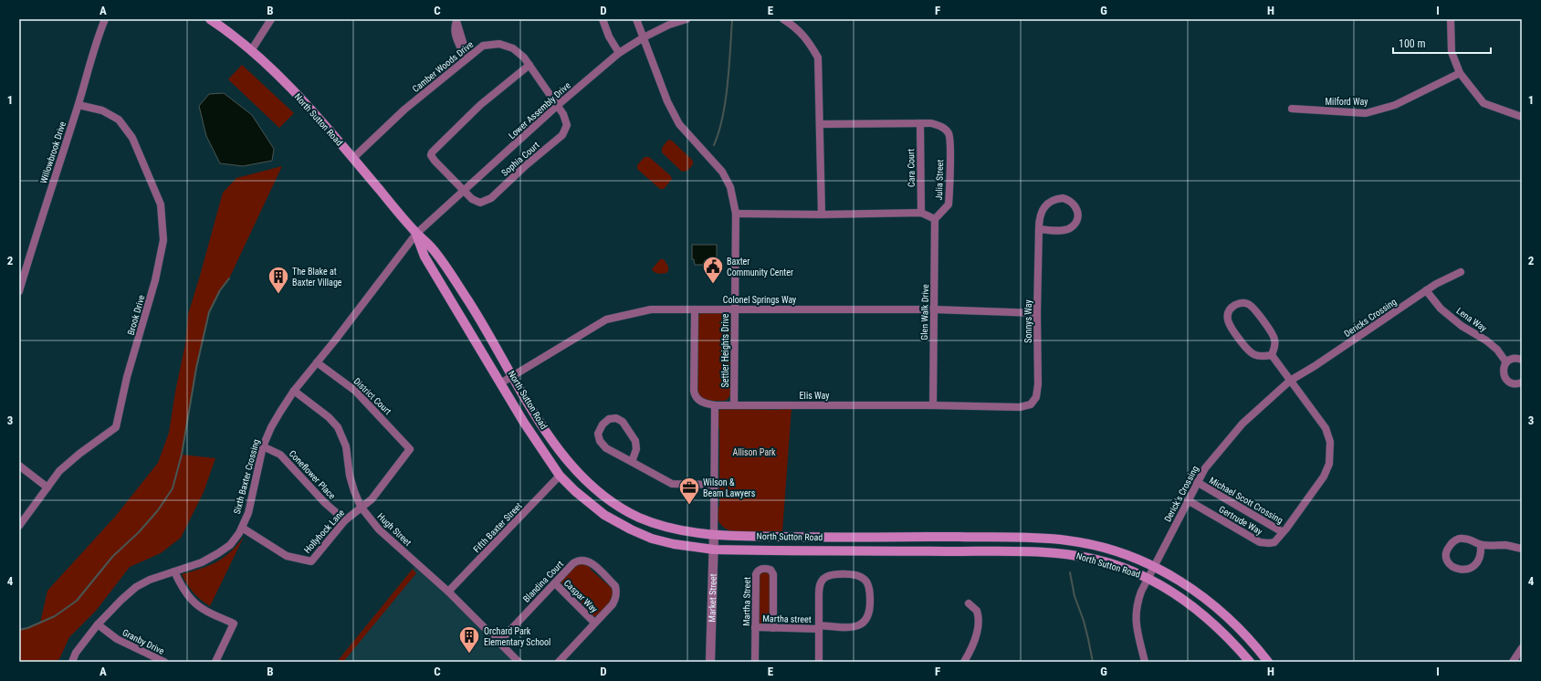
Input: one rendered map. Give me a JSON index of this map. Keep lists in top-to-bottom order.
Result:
{
  "streets": {
    "main road": ["North Sutton Road"],
    "street": [
      "Camber Woods Drive",
      "Milford Way",
      "Lower Assembly Drive",
      "Willowbrook Drive",
      "Sophia Court",
      "Cara Court",
      "Julia Street",
      "Colonel Springs Way",
      "Glen Walk Drive",
      "Brook Drive",
      "Dericks Crossing",
      "Lena Way",
      "Sonnys Way",
      "Settler Heights Drive",
      "Elis Way",
      "District Court",
      "Coneflower Place",
      "Sixth Baxter Crossing",
      "Derick's Crossing",
      "Michael Scott Crossing",
      "Gertrude Way",
      "Fifth Baxter Street",
      "Hugh Street",
      "Hollyhock Lane",
      "Blandina Court",
      "Caspar Way",
      "Market Street",
      "Martha Street",
      "Martha street",
      "Granby Drive"
    ]
  },
  "crossings": [
    ["Camber Woods Drive", "Lower Assembly Drive"],
    ["Camber Woods Drive", "North Sutton Road"],
    ["Camber Woods Drive", "Sophia Court"],
    ["Lower Assembly Drive", "North Sutton Road"],
    ["Lower Assembly Drive", "Sophia Court"],
    ["Lower Assembly Drive", "Settler Heights Drive"],
    ["Lower Assembly Drive", "Sixth Baxter Crossing"],
    ["North Sutton Road", "Colonel Springs Way"],
    ["North Sutton Road", "Sixth Baxter Crossing"],
    ["North Sutton Road", "Derick's Crossing"],
    ["North Sutton Road", "Fifth Baxter Street"],
    ["North Sutton Road", "Market Street"],
    ["Willowbrook Drive", "Brook Drive"],
    ["Cara Court", "Julia Street"],
    ["Julia Street", "Glen Walk Drive"],
    ["Colonel Springs Way", "Glen Walk Drive"],
    ["Colonel Springs Way", "Sonnys Way"],
    ["Colonel Springs Way", "Settler Heights Drive"],
    ["Colonel Springs Way", "Elis Way"],
    ["Glen Walk Drive", "Elis Way"],
    ["Dericks Crossing", "Lena Way"],
    ["Dericks Crossing", "Derick's Crossing"],
    ["Dericks Crossing", "Michael Scott Crossing"],
    ["Sonnys Way", "Elis Way"],
    ["Settler Heights Drive", "Elis Way"],
    ["District Court", "Sixth Baxter Crossing"],
    ["District Court", "Hollyhock Lane"],
    ["Coneflower Place", "Sixth Baxter Crossing"],
    ["Coneflower Place", "Hollyhock Lane"],
    ["Sixth Baxter Crossing", "Hugh Street"],
    ["Sixth Baxter Crossing", "Hollyhock Lane"],
    ["Sixth Baxter Crossing", "Granby Drive"],
    ["Derick's Crossing", "Michael Scott Crossing"],
    ["Derick's Crossing", "Gertrude Way"],
    ["Michael Scott Crossing", "Gertrude Way"],
    ["Fifth Baxter Street", "Hugh Street"],
    ["Hugh Street", "Hollyhock Lane"],
    ["Hugh Street", "Blandina Court"],
    ["Blandina Court", "Caspar Way"],
    ["Martha Street", "Martha street"]
  ],
  "parks": ["Allison Park"],
  "places": {
    "public building": ["Baxter Community Center"],
    "building": ["The Blake at Baxter Village", "Orchard Park Elementary School"],
    "office": ["Wilson & Beam Lawyers"]
  },
  "scale_bar": "100 m",
  "grid": {
    "columns": [
      "A",
      "B",
      "C",
      "D",
      "E",
      "F",
      "G",
      "H",
      "I"
    ],
    "rows": [
      "1",
      "2",
      "3",
      "4"
    ]
  }
}
